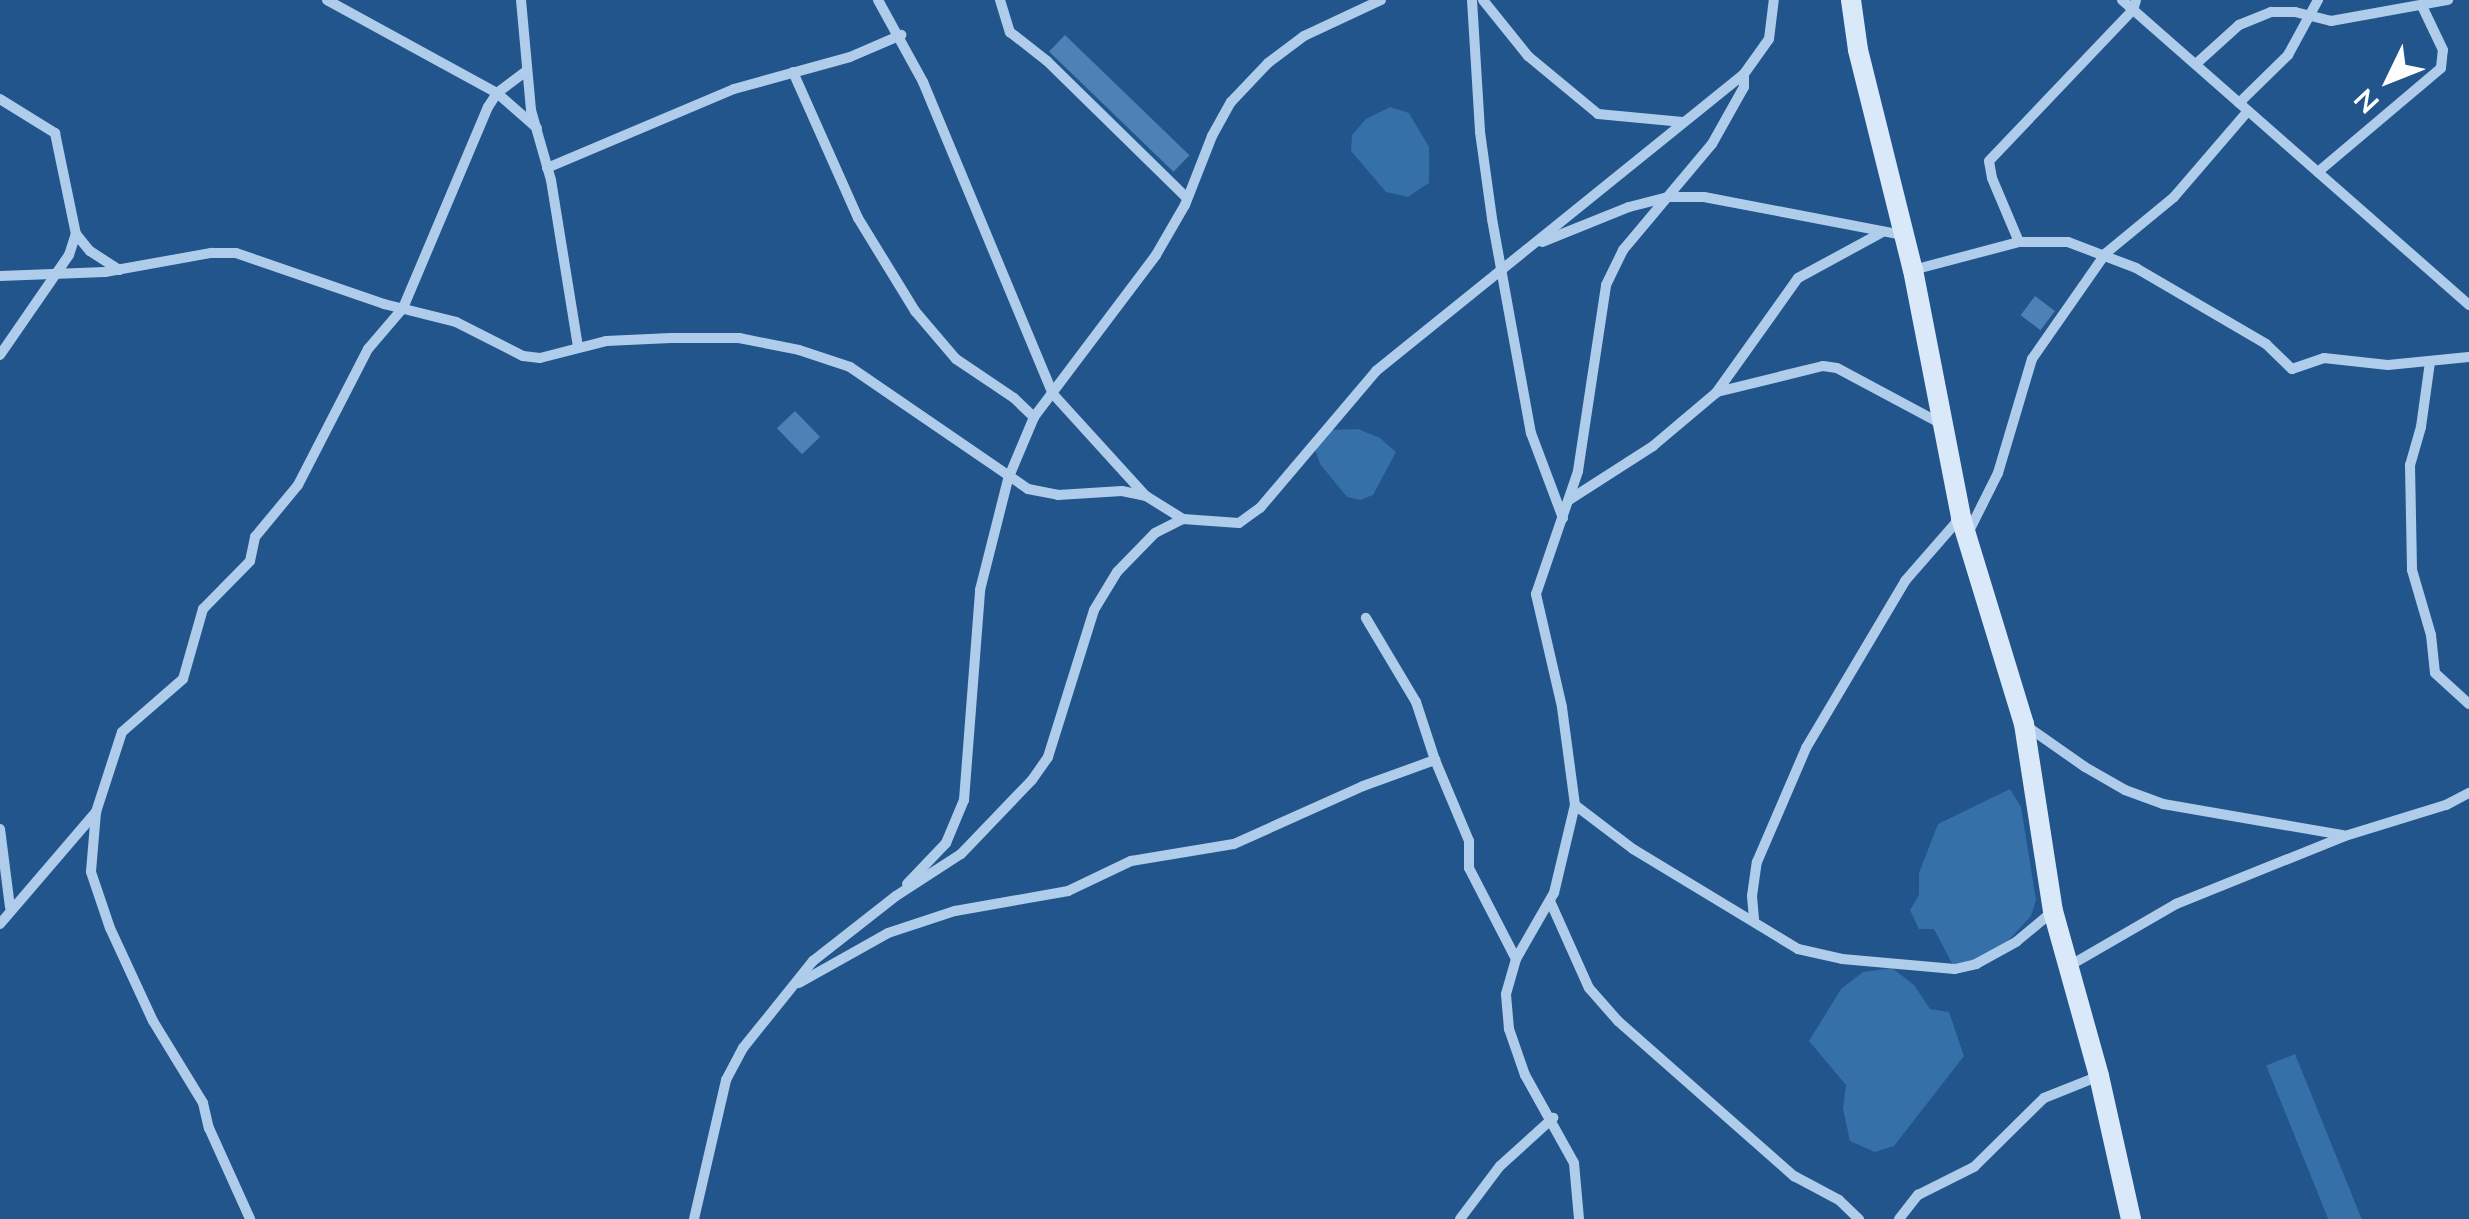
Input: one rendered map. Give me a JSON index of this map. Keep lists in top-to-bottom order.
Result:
{
  "north": "bottom left"
}
